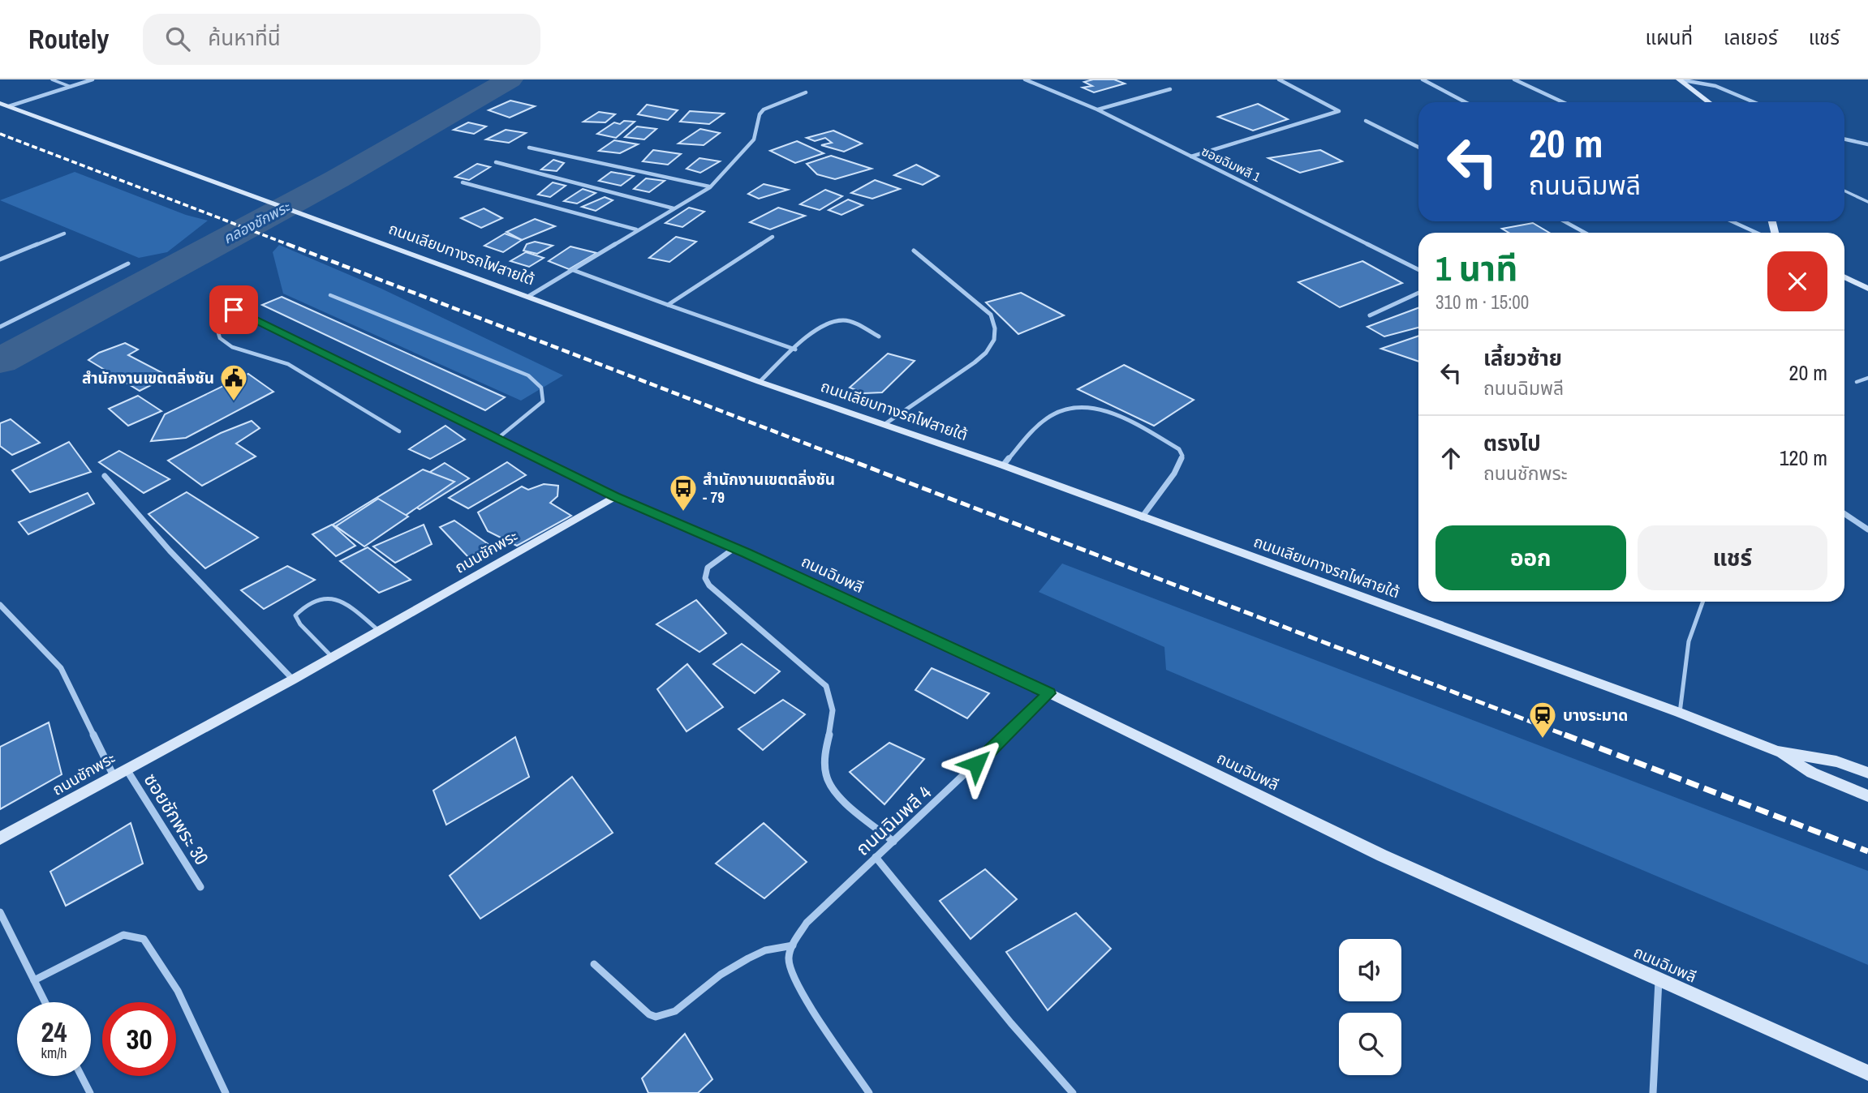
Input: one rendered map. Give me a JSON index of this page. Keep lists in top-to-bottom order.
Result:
{
  "streets": {
    "main road": ["ถนนเลียบทางรถไฟสายใต้", "ถนนชักพระ", "ถนนฉิมพลี"],
    "street": ["ซอยฉิมพลี 1", "ซอยชักพระ 30", "ถนนฉิมพลี 4"]
  },
  "crossings": [
    ["ถนนชักพระ", "ถนนฉิมพลี"],
    ["ถนนชักพระ", "ซอยชักพระ 30"],
    ["ถนนฉิมพลี", "ถนนฉิมพลี 4"]
  ],
  "water": ["คลองชักพระ"],
  "places": {
    "public building": ["สำนักงานเขตตลิ่งชัน"],
    "bus stop": ["สำนักงานเขตตลิ่งชัน - 79"],
    "station": ["บางระมาด"]
  },
  "page": {
    "header": "Routely",
    "search": "ค้นหาที่นี่",
    "nav": ["แผนที่", "เลเยอร์", "แชร์"],
    "turn": ["20 m", "ถนนฉิมพลี"],
    "heading": ["1 นาที", "310 m · 15:00"],
    "list": [
      {
        "name": "เลี้ยวซ้าย",
        "note": "ถนนฉิมพลี",
        "value": "20 m"
      },
      {
        "name": "ตรงไป",
        "note": "ถนนชักพระ",
        "value": "120 m"
      }
    ],
    "buttons": ["ออก", "แชร์"],
    "speed": "24 km/h",
    "limit": "30"
  }
}
